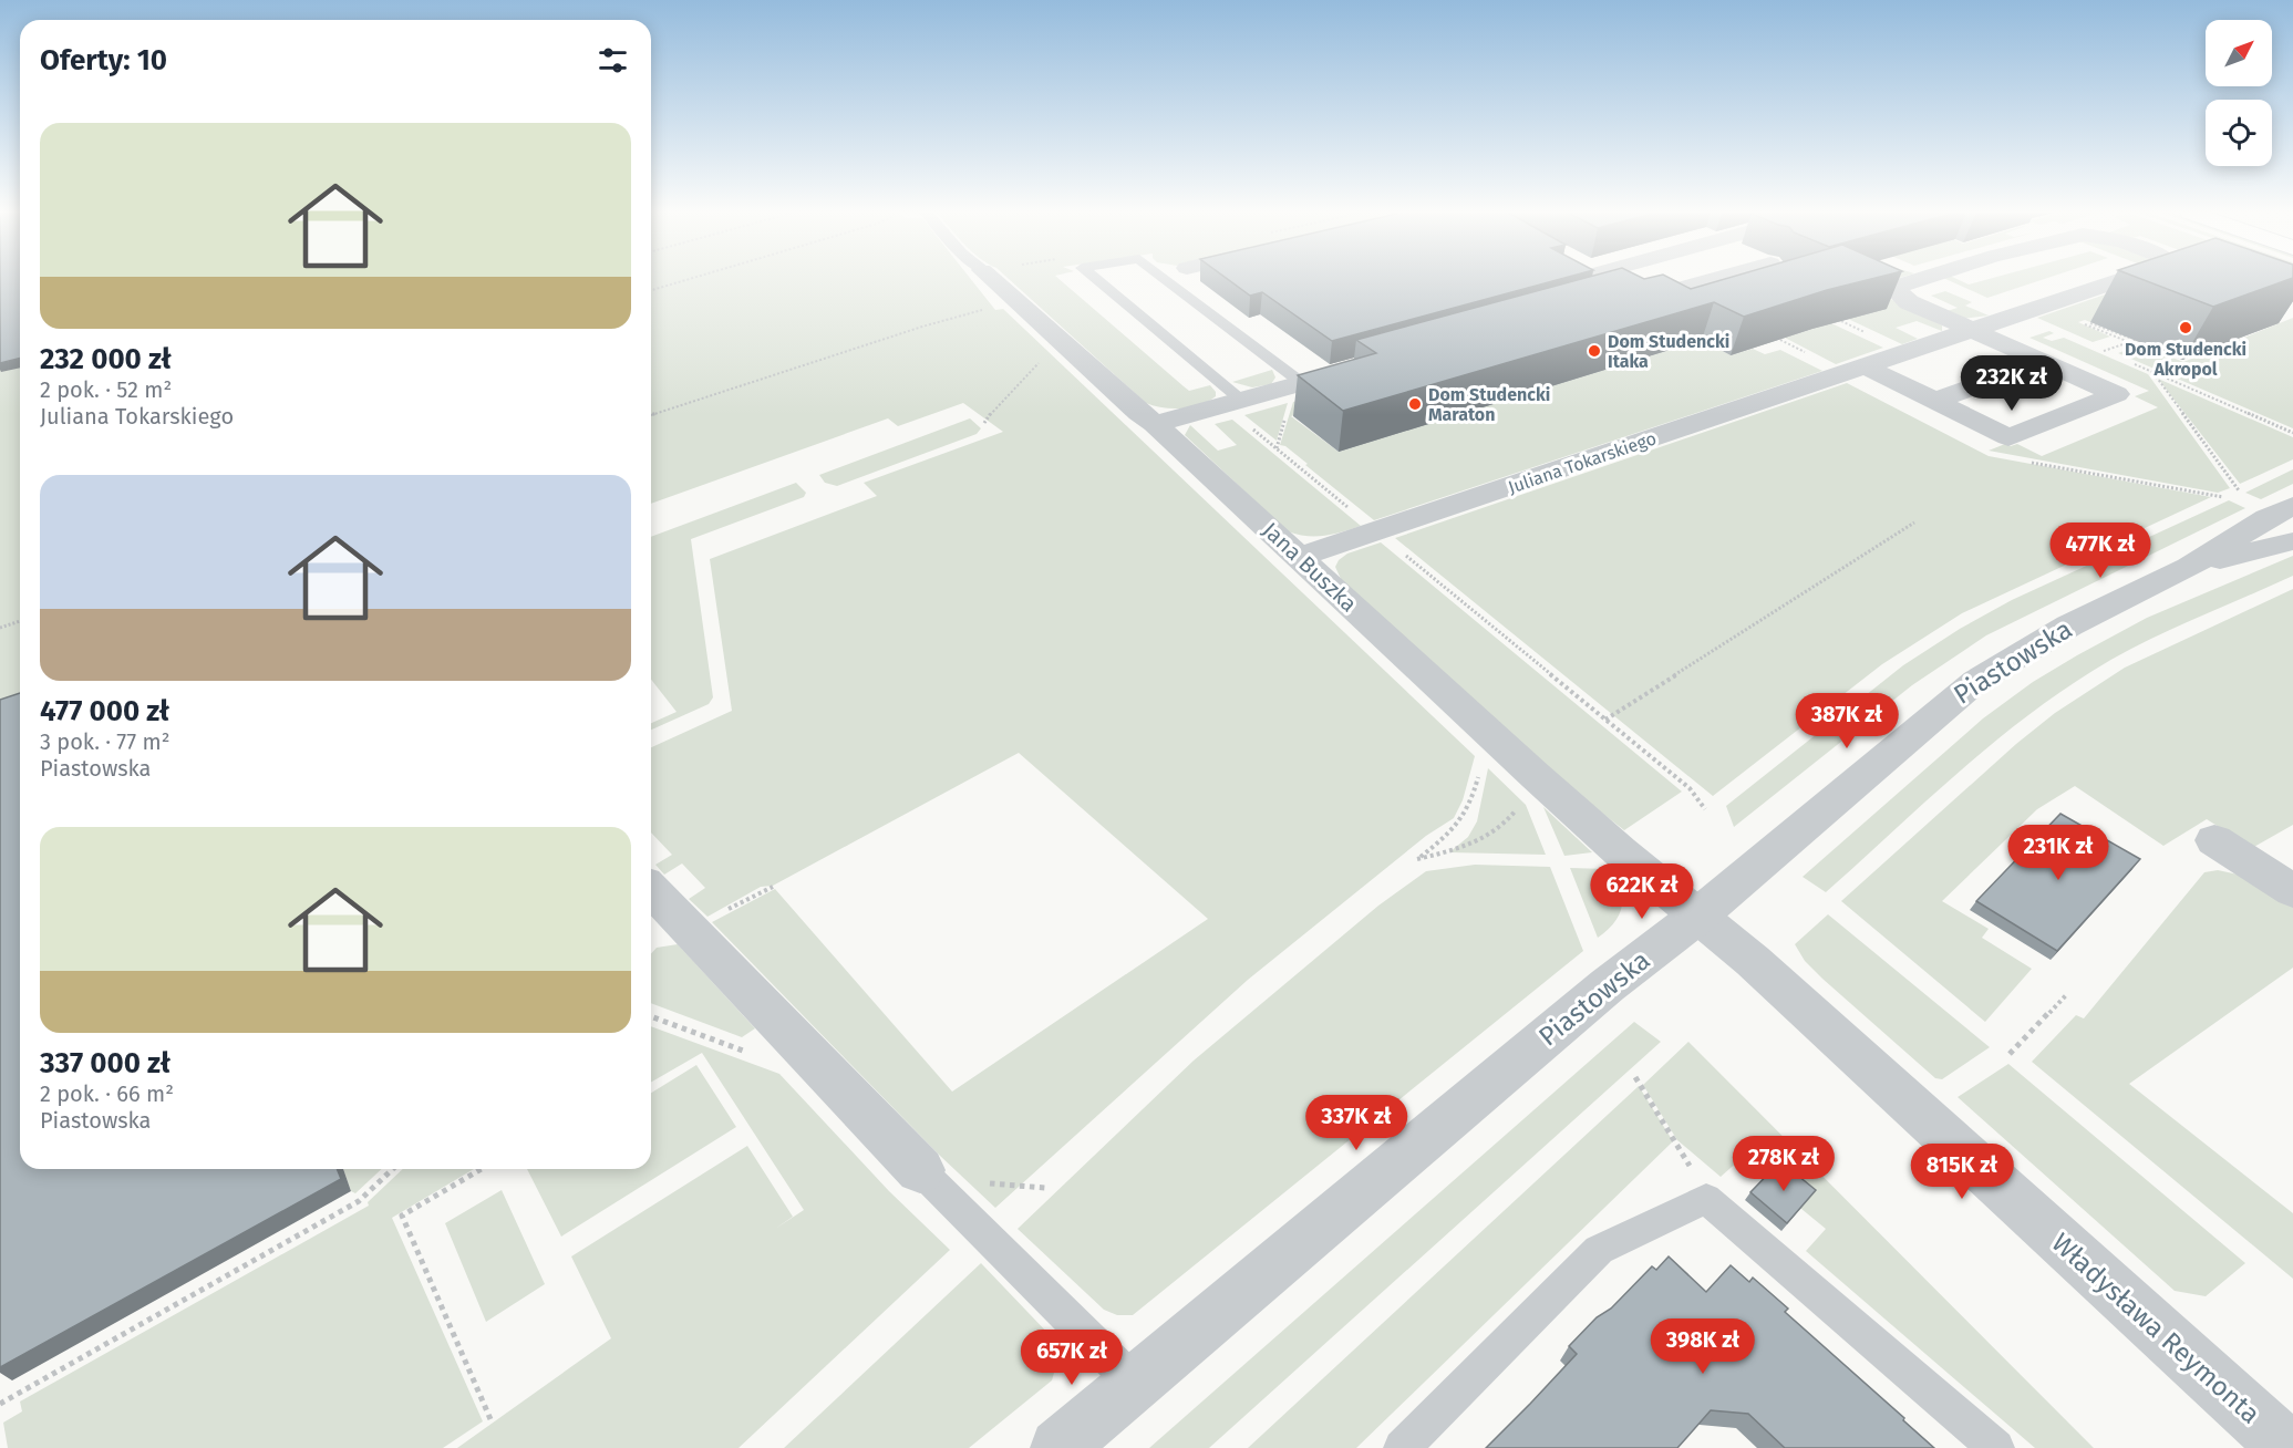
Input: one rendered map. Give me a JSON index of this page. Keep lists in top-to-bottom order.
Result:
{
  "streets": {
    "street": [
      "Juliana Tokarskiego",
      "Jana Buszka",
      "Piastowska",
      "Władysława Reymonta"
    ]
  },
  "crossings": [
    ["Juliana Tokarskiego", "Jana Buszka"],
    ["Jana Buszka", "Piastowska"],
    ["Jana Buszka", "Władysława Reymonta"],
    ["Piastowska", "Władysława Reymonta"]
  ],
  "places": ["Dom Studencki Akropol", "Dom Studencki Itaka", "Dom Studencki Maraton"],
  "north": "top right",
  "page": {
    "heading": "Oferty: 10",
    "list": [
      {
        "name": "232 000 zł",
        "note": "2 pok. · 52 m² · Juliana Tokarskiego"
      },
      {
        "name": "477 000 zł",
        "note": "3 pok. · 77 m² · Piastowska"
      },
      {
        "name": "337 000 zł",
        "note": "2 pok. · 66 m² · Piastowska"
      }
    ],
    "price": [
      "232K zł",
      "477K zł",
      "387K zł",
      "231K zł",
      "622K zł",
      "337K zł",
      "278K zł",
      "815K zł",
      "398K zł",
      "657K zł"
    ]
  }
}
